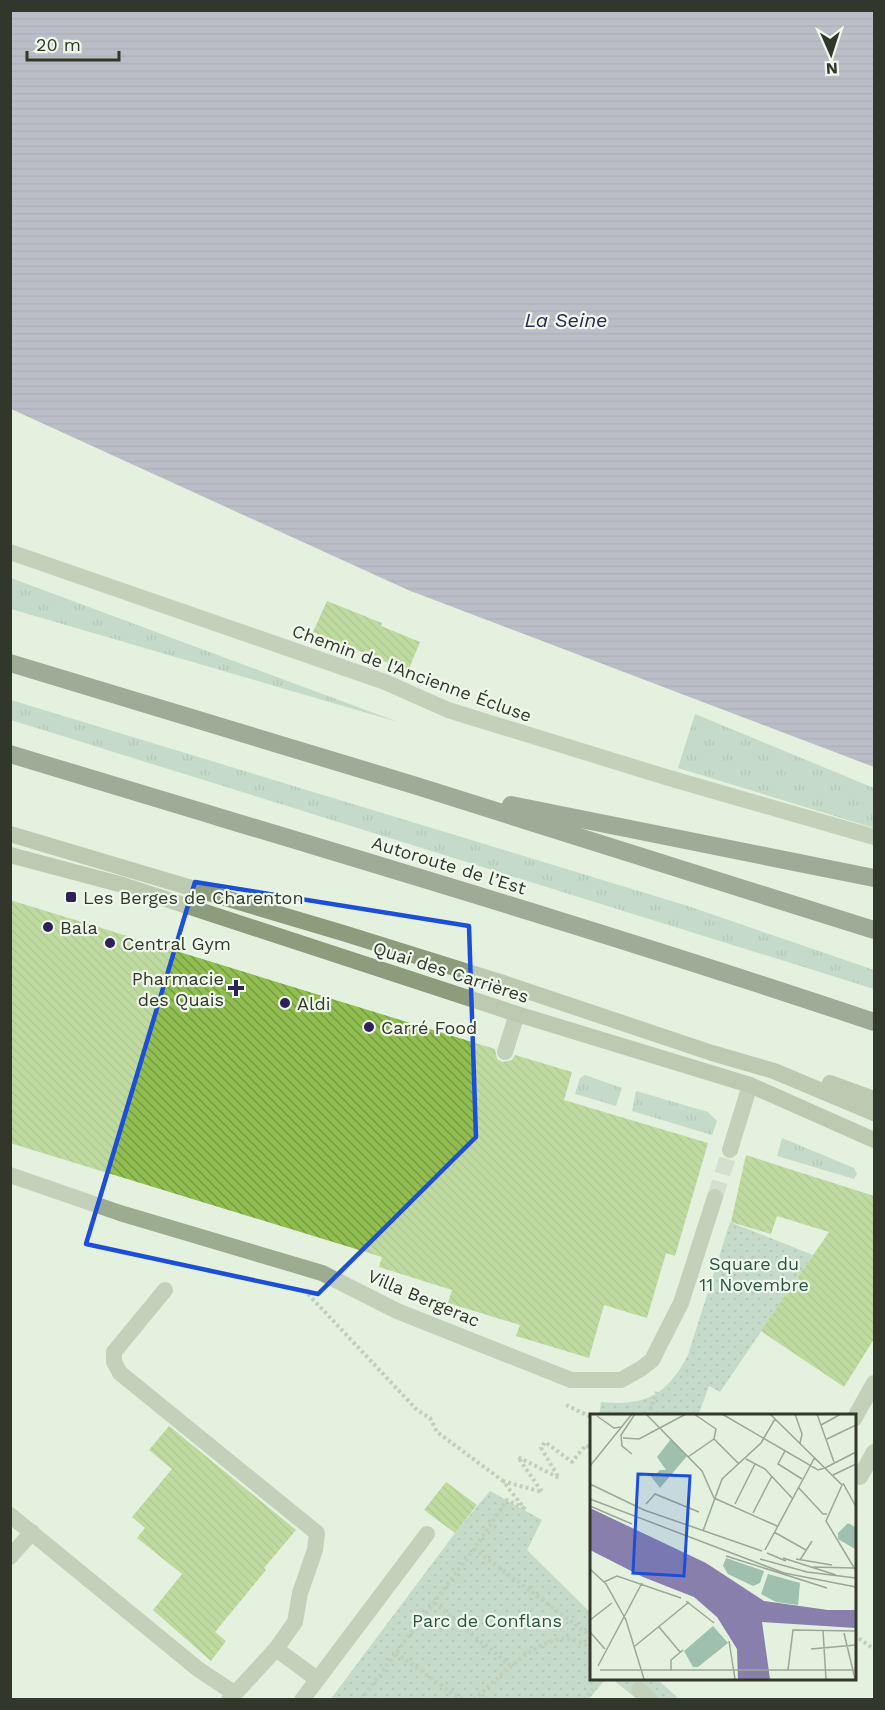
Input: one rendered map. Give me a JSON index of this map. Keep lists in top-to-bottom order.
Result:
{
  "streets": {
    "highway": ["Autoroute de l’Est"],
    "main road": ["Quai des Carrières"],
    "street": ["Chemin de l'Ancienne Écluse", "Villa Bergerac"]
  },
  "water": ["La Seine"],
  "parks": ["Square du 11 Novembre", "Parc de Conflans"],
  "places": {
    "transit": ["Les Berges de Charenton"],
    "other": [
      "Bala",
      "Central Gym",
      "Aldi",
      "Carré Food"
    ],
    "health": ["Pharmacie des Quais"]
  },
  "scale_bar": "20 m",
  "north": "bottom"
}
